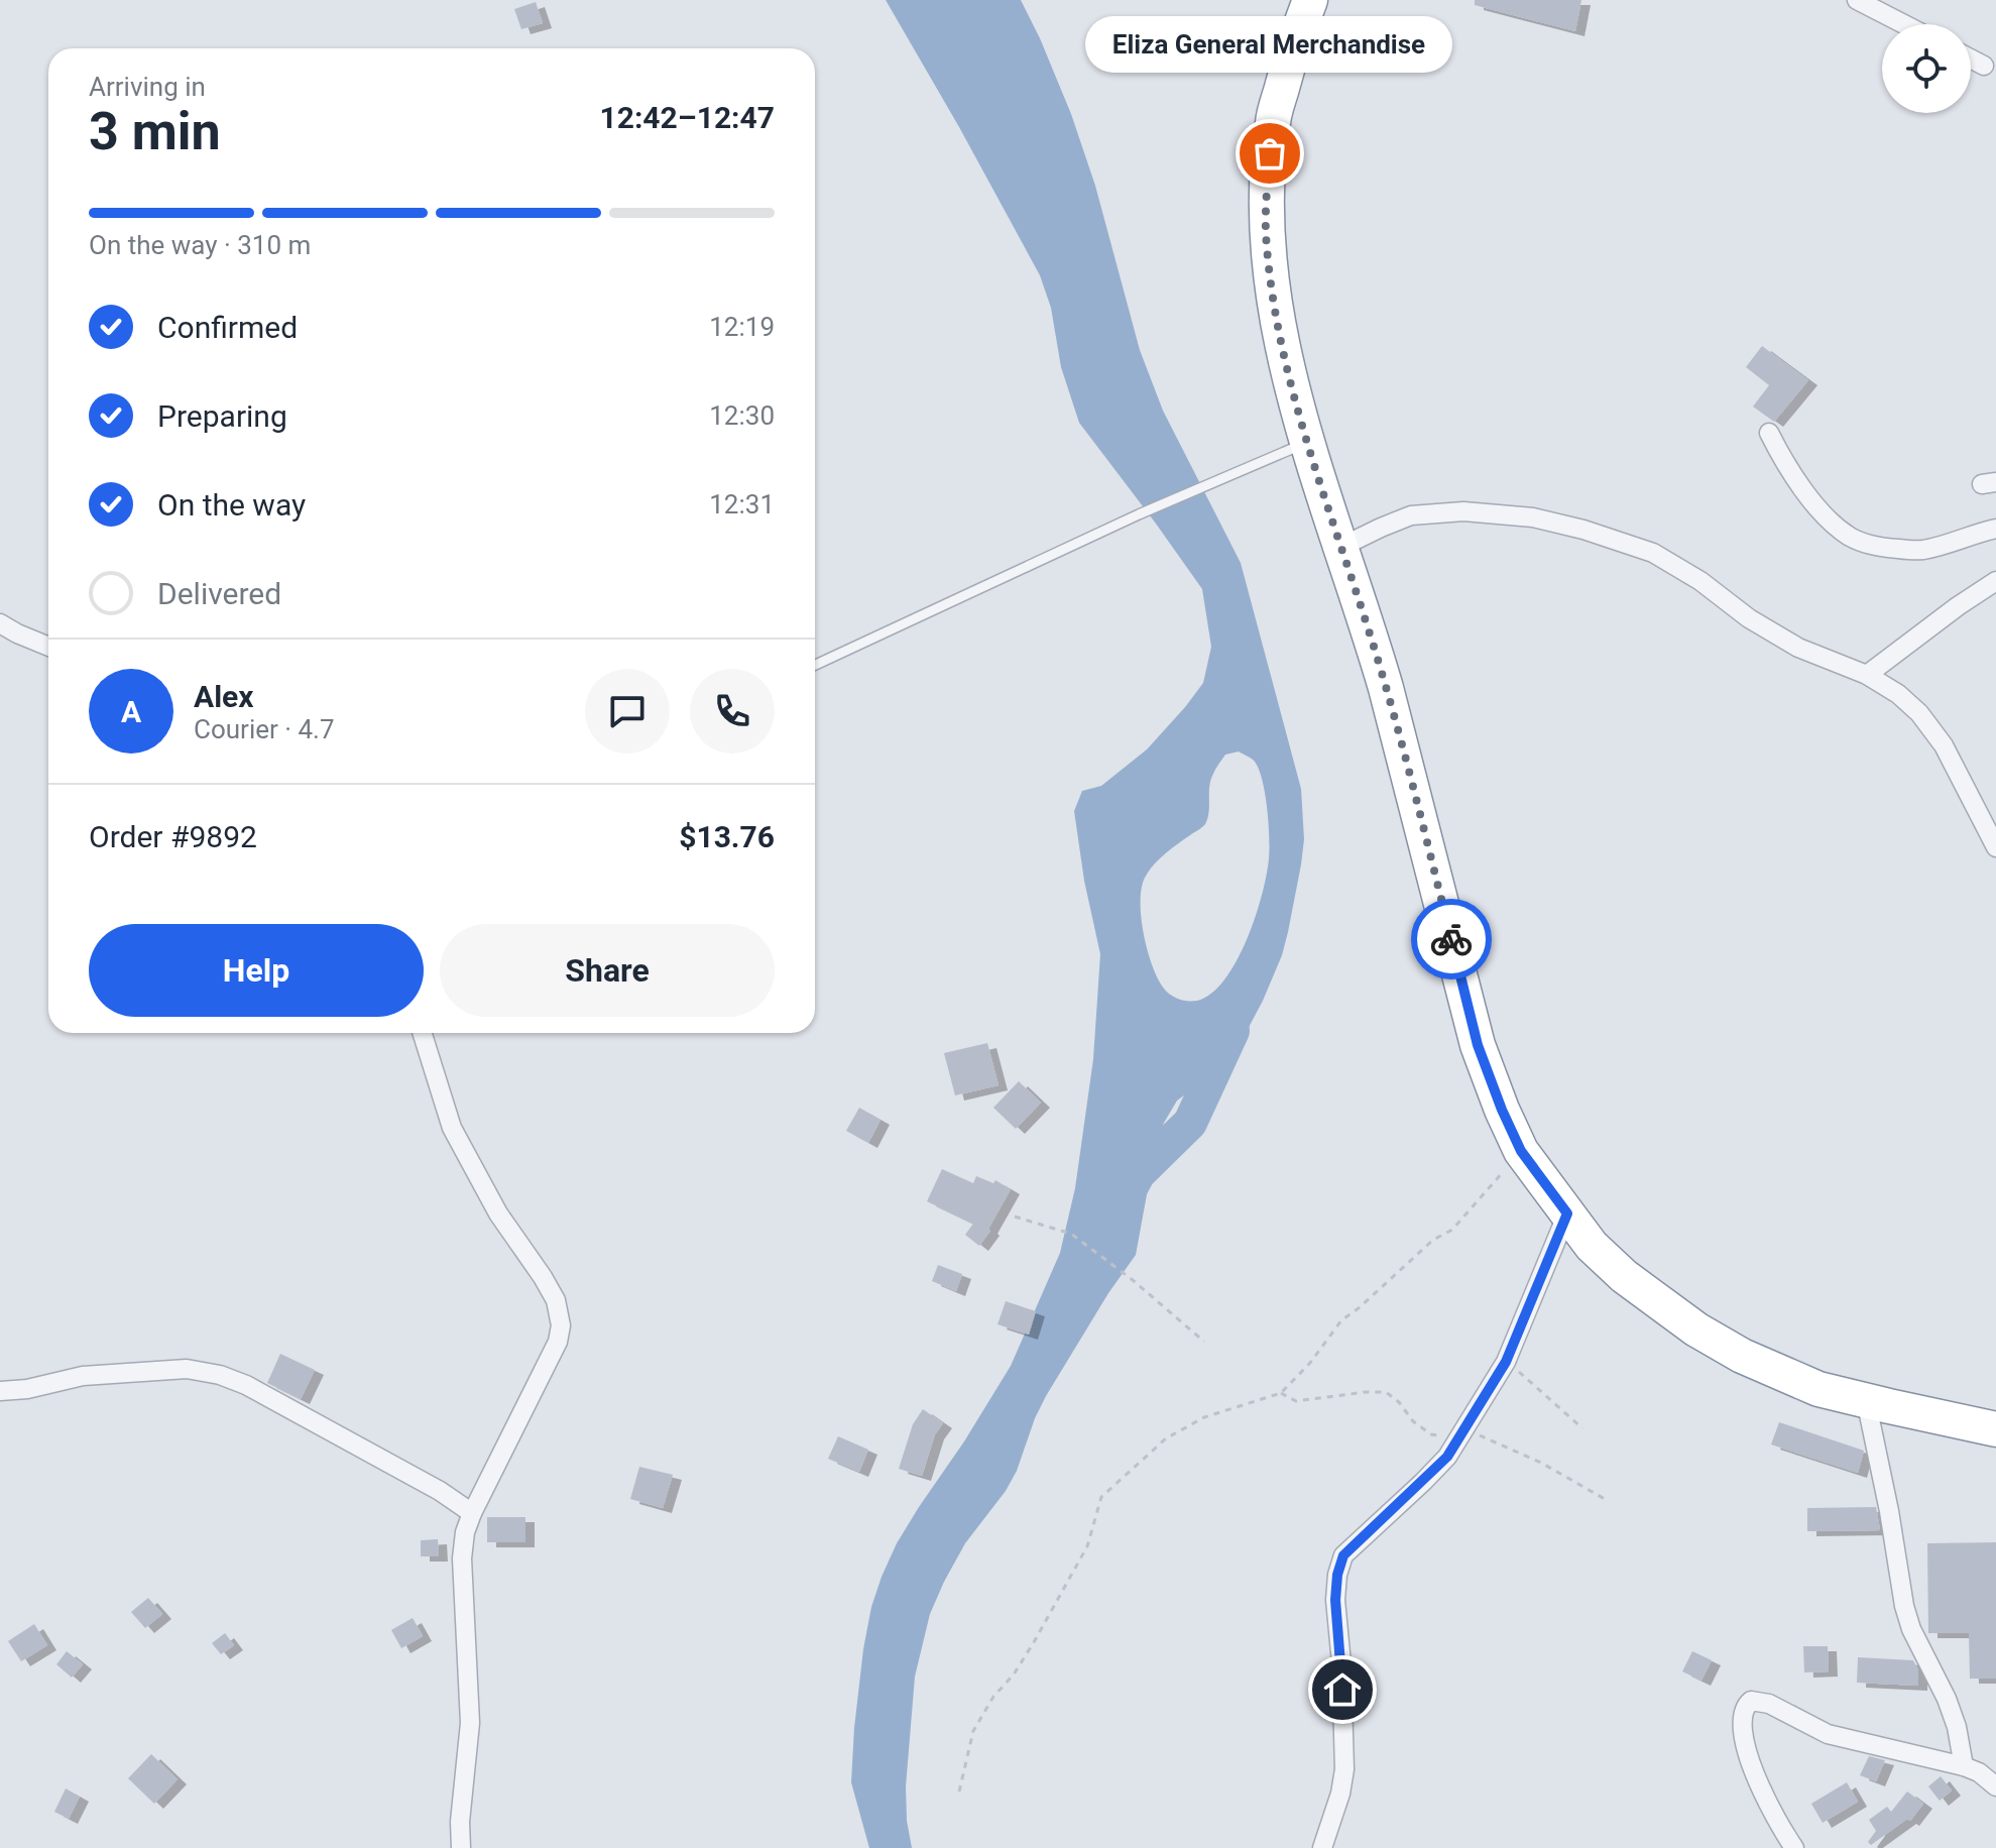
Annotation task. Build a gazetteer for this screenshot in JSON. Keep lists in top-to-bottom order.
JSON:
{
  "places": ["Eliza General Merchandise"],
  "page": {
    "bubble": "Eliza General Merchandise",
    "heading": ["3 min", "Arriving in", "12:42–12:47"],
    "panel": [
      "Alex",
      "Courier · 4.7",
      "Order #9892",
      "$13.76"
    ],
    "bar": "On the way · 310 m",
    "list": [
      ["Confirmed", "12:19"],
      ["Preparing", "12:30"],
      ["On the way", "12:31"],
      "Delivered"
    ],
    "round": "A",
    "buttons": ["Help", "Share"]
  }
}
